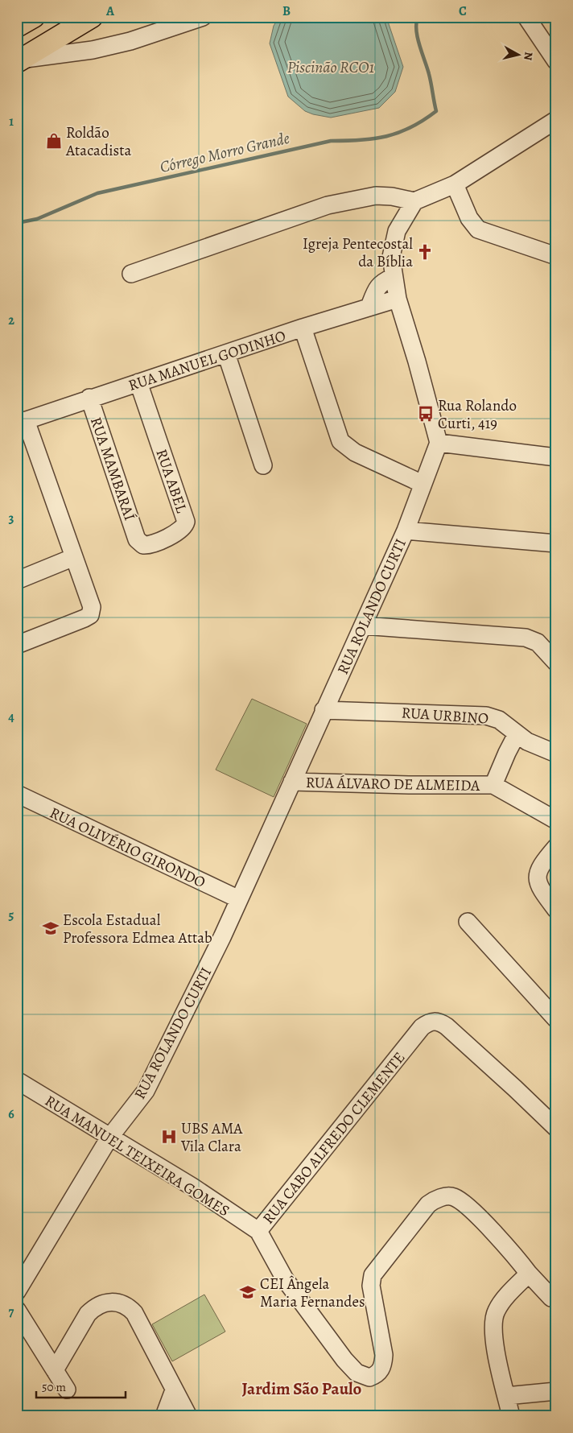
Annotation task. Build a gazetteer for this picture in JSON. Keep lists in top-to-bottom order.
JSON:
{
  "streets": {
    "street": [
      "RUA MANUEL GODINHO",
      "RUA MAMBARAÍ",
      "RUA ABEL",
      "RUA ROLANDO CURTI",
      "RUA URBINO",
      "RUA ÁLVARO DE ALMEIDA",
      "RUA OLIVÉRIO GIRONDO",
      "RUA CABO ALFREDO CLEMENTE",
      "RUA MANUEL TEIXEIRA GOMES"
    ]
  },
  "crossings": [
    ["RUA MANUEL GODINHO", "RUA MAMBARAÍ"],
    ["RUA MANUEL GODINHO", "RUA ABEL"],
    ["RUA MAMBARAÍ", "RUA ABEL"],
    ["RUA ROLANDO CURTI", "RUA URBINO"],
    ["RUA ROLANDO CURTI", "RUA ÁLVARO DE ALMEIDA"],
    ["RUA ROLANDO CURTI", "RUA OLIVÉRIO GIRONDO"],
    ["RUA ROLANDO CURTI", "RUA MANUEL TEIXEIRA GOMES"],
    ["RUA URBINO", "RUA ÁLVARO DE ALMEIDA"],
    ["RUA CABO ALFREDO CLEMENTE", "RUA MANUEL TEIXEIRA GOMES"]
  ],
  "districts": ["Jardim São Paulo"],
  "water": ["Piscinão RCO1", "Córrego Morro Grande"],
  "places": {
    "shop": ["Roldão Atacadista"],
    "church": ["Igreja Pentecostal da Bíblia"],
    "bus stop": ["Rua Rolando Curti, 419"],
    "school or university": ["Escola Estadual Professora Edmea Attab", "CEI Ângela Maria Fernandes"],
    "hospital": ["UBS AMA Vila Clara"]
  },
  "scale_bar": "50 m",
  "north": "right",
  "grid": {
    "columns": ["A", "B", "C"],
    "rows": [
      "1",
      "2",
      "3",
      "4",
      "5",
      "6",
      "7"
    ]
  }
}
